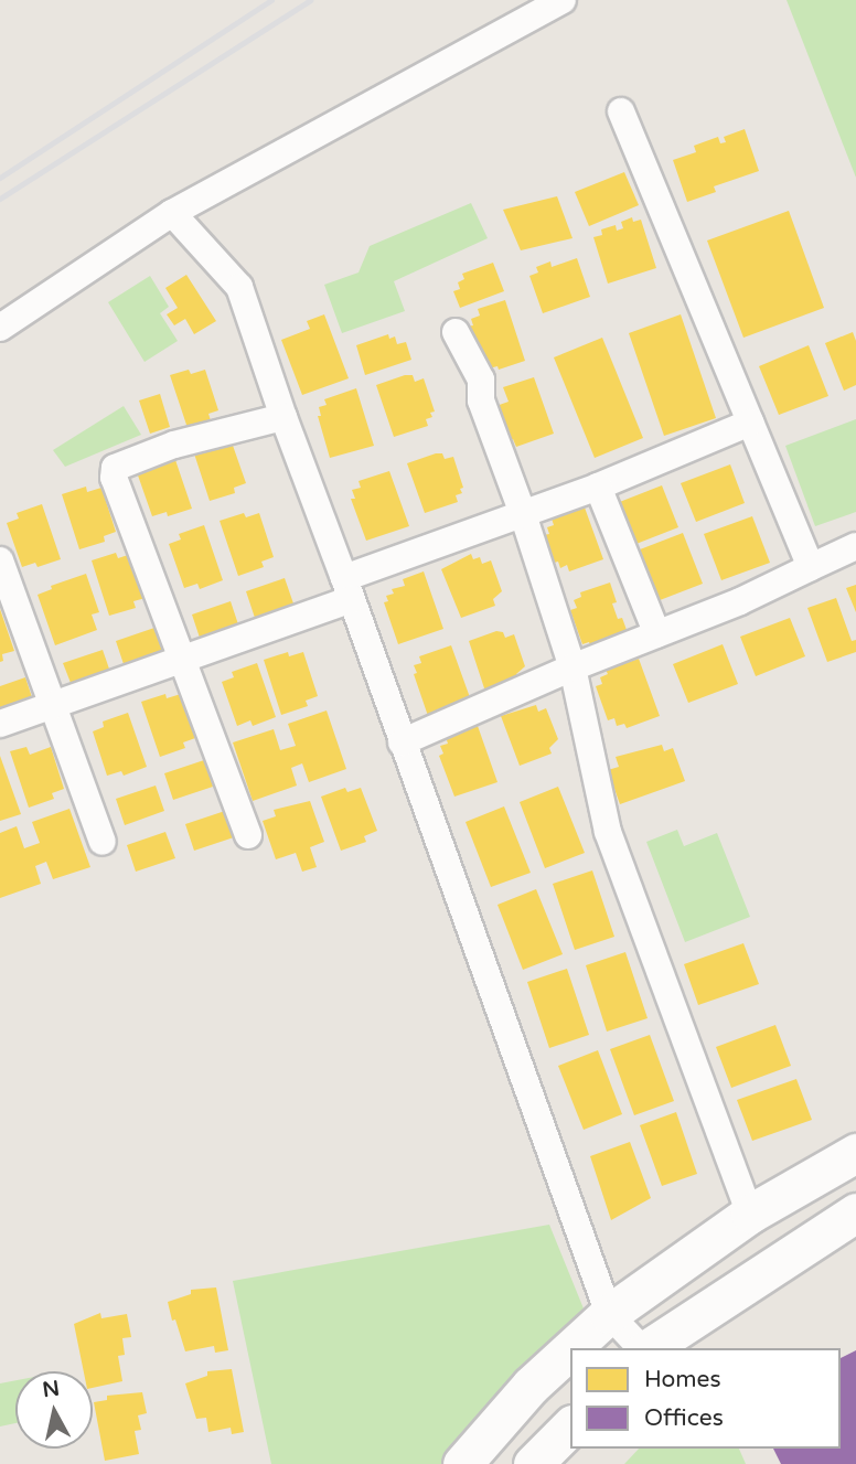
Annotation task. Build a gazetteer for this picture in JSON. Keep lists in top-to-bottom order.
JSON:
{
  "legend": ["Homes", "Offices"],
  "north": "top"
}
